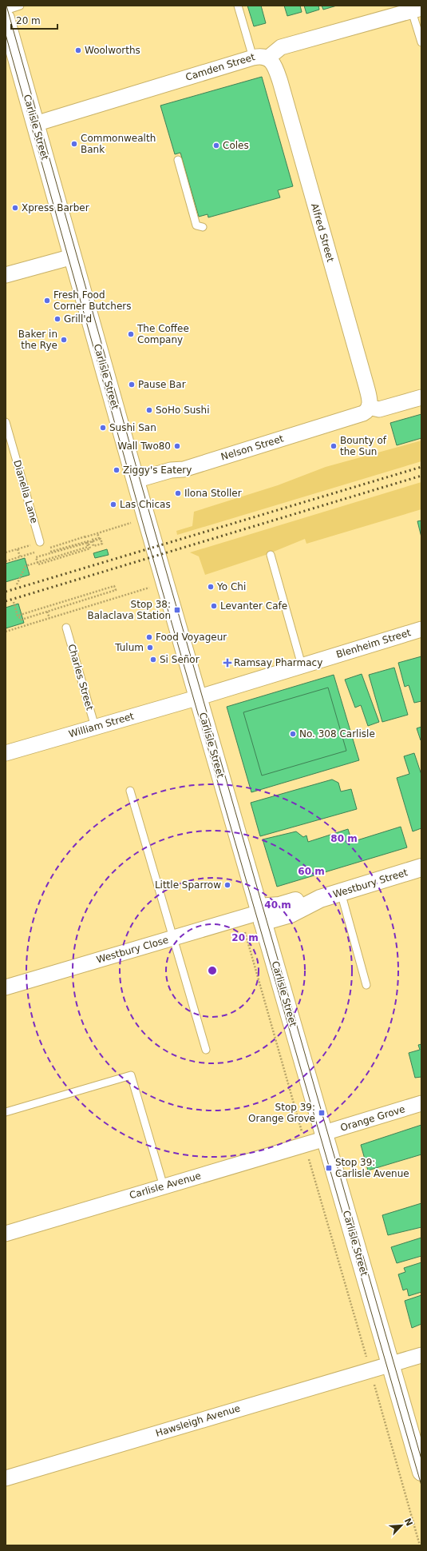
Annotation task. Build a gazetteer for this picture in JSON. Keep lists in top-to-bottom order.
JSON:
{
  "streets": {
    "main road": ["Carlisle Street", "Westbury Street"],
    "street": [
      "Camden Street",
      "Alfred Street",
      "Nelson Street",
      "Blenheim Street",
      "William Street",
      "Westbury Close",
      "Orange Grove",
      "Carlisle Avenue",
      "Hawsleigh Avenue"
    ],
    "lane": ["Dianella Lane", "Charles Street"]
  },
  "crossings": [
    ["Camden Street", "Carlisle Street"],
    ["Camden Street", "Alfred Street"],
    ["Carlisle Street", "Nelson Street"],
    ["Carlisle Street", "Blenheim Street"],
    ["Carlisle Street", "William Street"],
    ["Carlisle Street", "Westbury Street"],
    ["Carlisle Street", "Westbury Close"],
    ["Carlisle Street", "Orange Grove"],
    ["Carlisle Street", "Carlisle Avenue"],
    ["Carlisle Street", "Hawsleigh Avenue"],
    ["Alfred Street", "Nelson Street"],
    ["Blenheim Street", "William Street"],
    ["Charles Street", "William Street"],
    ["Westbury Street", "Westbury Close"],
    ["Orange Grove", "Carlisle Avenue"]
  ],
  "places": {
    "other": [
      "Woolworths",
      "Commonwealth Bank",
      "Coles",
      "Xpress Barber",
      "Fresh Food Corner Butchers",
      "Grill'd",
      "The Coffee Company",
      "Baker in the Rye",
      "Pause Bar",
      "SoHo Sushi",
      "Sushi San",
      "Wall Two80",
      "Bounty of the Sun",
      "Ziggy's Eatery",
      "Ilona Stoller",
      "Las Chicas",
      "Yo Chi",
      "Levanter Cafe",
      "Food Voyageur",
      "Tulum",
      "Si Señor",
      "No. 308 Carlisle",
      "Little Sparrow"
    ],
    "transit": ["Stop 38: Balaclava Station", "Stop 39: Orange Grove", "Stop 39: Carlisle Avenue"],
    "health": ["Ramsay Pharmacy"]
  },
  "scale_bar": "20 m",
  "north": "top right",
  "rings": [
    "80 m",
    "60 m",
    "40 m",
    "20 m"
  ]
}
